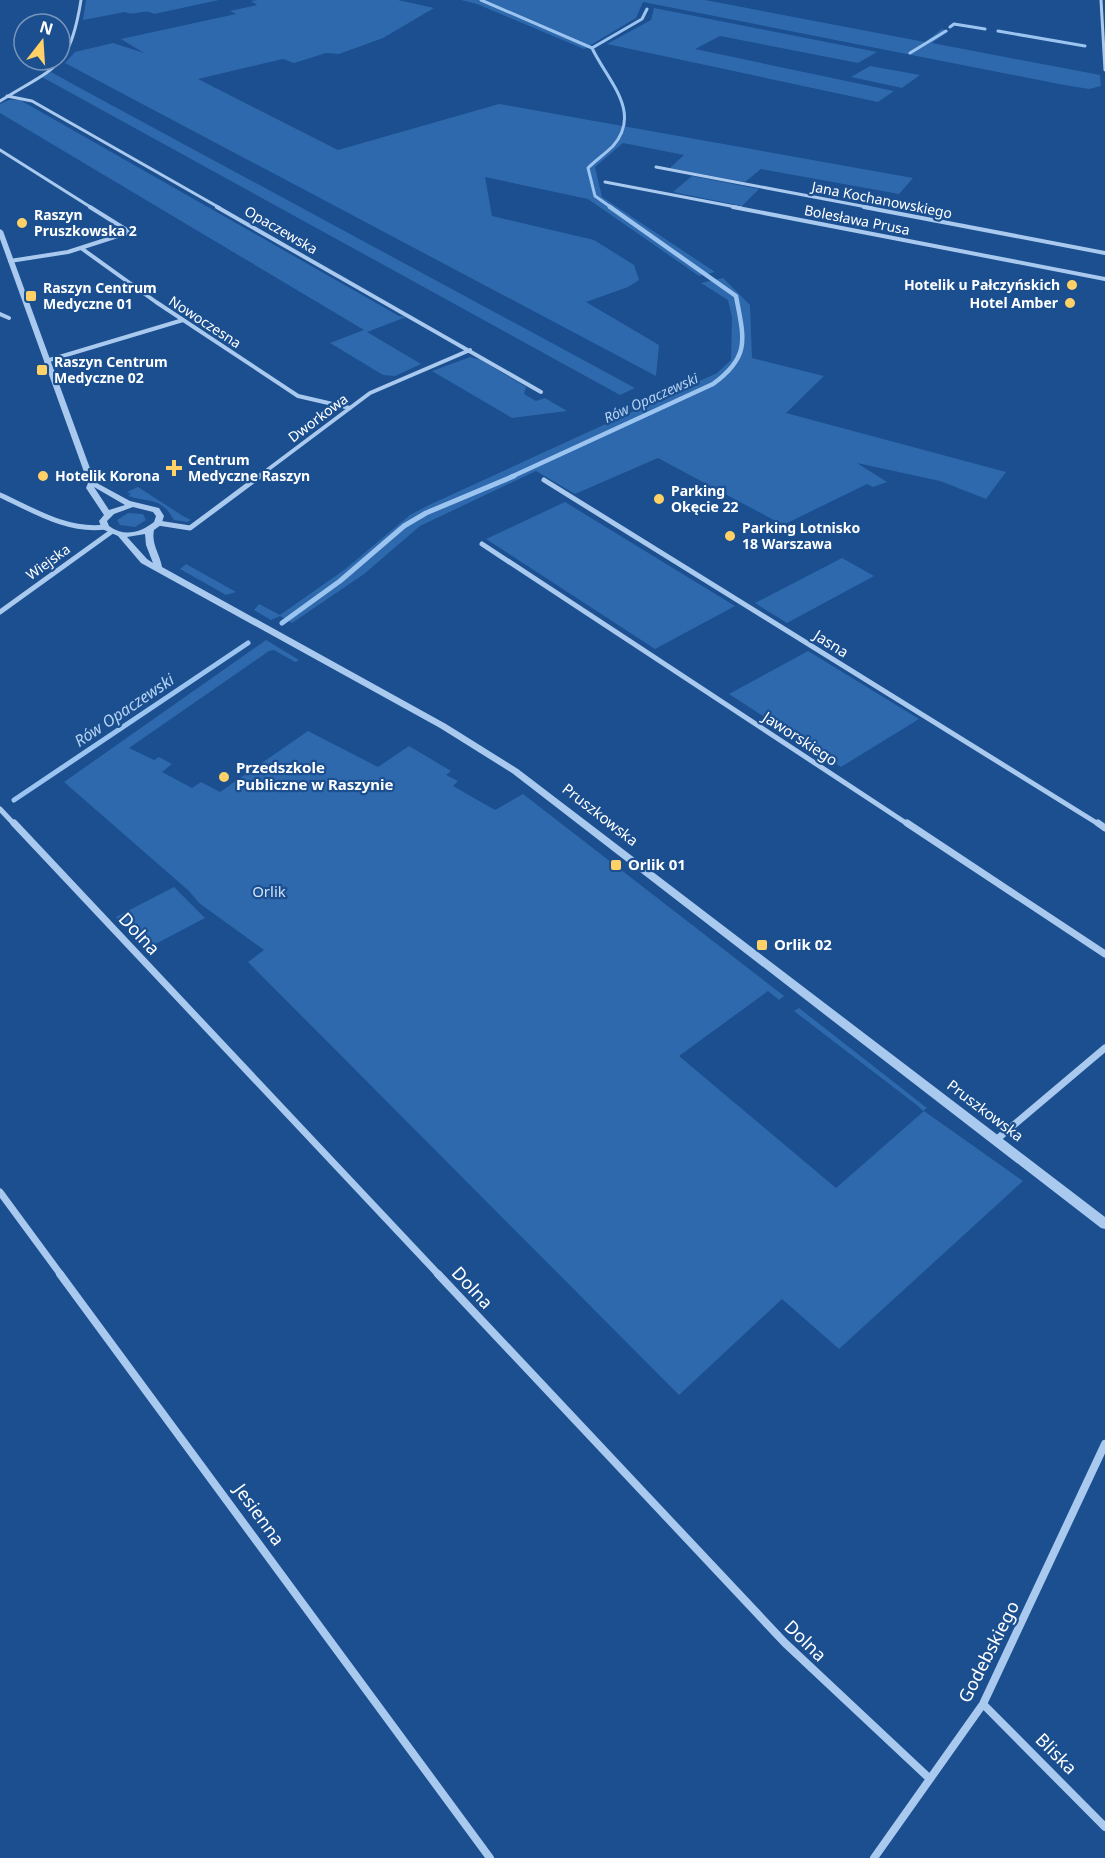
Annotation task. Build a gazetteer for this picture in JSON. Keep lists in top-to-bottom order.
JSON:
{
  "streets": {
    "street": [
      "Jana Kochanowskiego",
      "Bolesława Prusa",
      "Opaczewska",
      "Nowoczesna",
      "Dworkowa",
      "Wiejska",
      "Jasna",
      "Jaworskiego",
      "Pruszkowska",
      "Dolna",
      "Jesienna",
      "Godebskiego",
      "Bliska"
    ]
  },
  "crossings": [
    ["Opaczewska", "Dworkowa"],
    ["Nowoczesna", "Dworkowa"],
    ["Wiejska", "Pruszkowska"],
    ["Dolna", "Godebskiego"],
    ["Godebskiego", "Bliska"]
  ],
  "water": ["Rów Opaczewski"],
  "parks": ["Orlik"],
  "places": {
    "other": [
      "Raszyn Pruszkowska 2",
      "Hotelik u Pałczyńskich",
      "Hotel Amber",
      "Hotelik Korona",
      "Parking Okęcie 22",
      "Parking Lotnisko 18 Warszawa",
      "Przedszkole Publiczne w Raszynie"
    ],
    "transit": [
      "Raszyn Centrum Medyczne 01",
      "Raszyn Centrum Medyczne 02",
      "Orlik 01",
      "Orlik 02"
    ],
    "health": ["Centrum Medyczne Raszyn"]
  },
  "north": "top"
}
